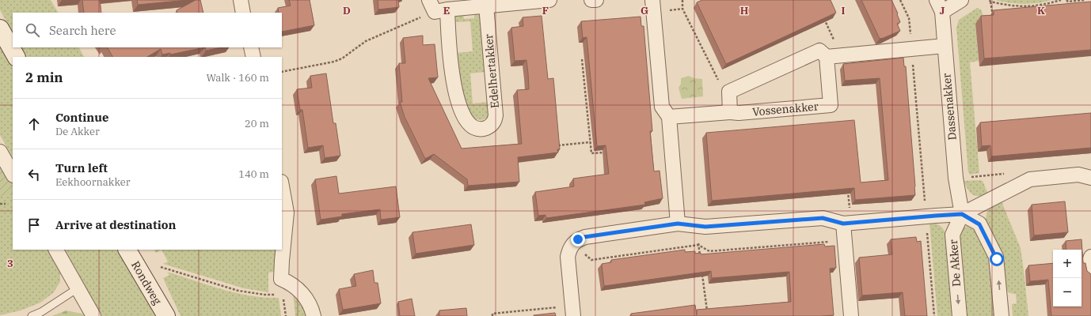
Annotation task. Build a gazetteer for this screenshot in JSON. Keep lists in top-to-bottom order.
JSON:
{
  "streets": {
    "main road": ["Rondweg"],
    "street": [
      "Edelhertakker",
      "Dassenakker",
      "Vossenakker",
      "De Akker"
    ]
  },
  "crossings": [
    ["Dassenakker", "De Akker"]
  ],
  "page": {
    "search": "Search here",
    "heading": ["2 min", "Walk · 160 m"],
    "list": [
      ["Continue", "De Akker", "20 m"],
      ["Turn left", "Eekhoornakker", "140 m"],
      "Arrive at destination"
    ],
    "map_buttons": ["+", "−"]
  },
  "grid": {
    "columns": [
      "D",
      "E",
      "F",
      "G",
      "H",
      "I",
      "J",
      "K"
    ],
    "rows": ["3"]
  }
}
